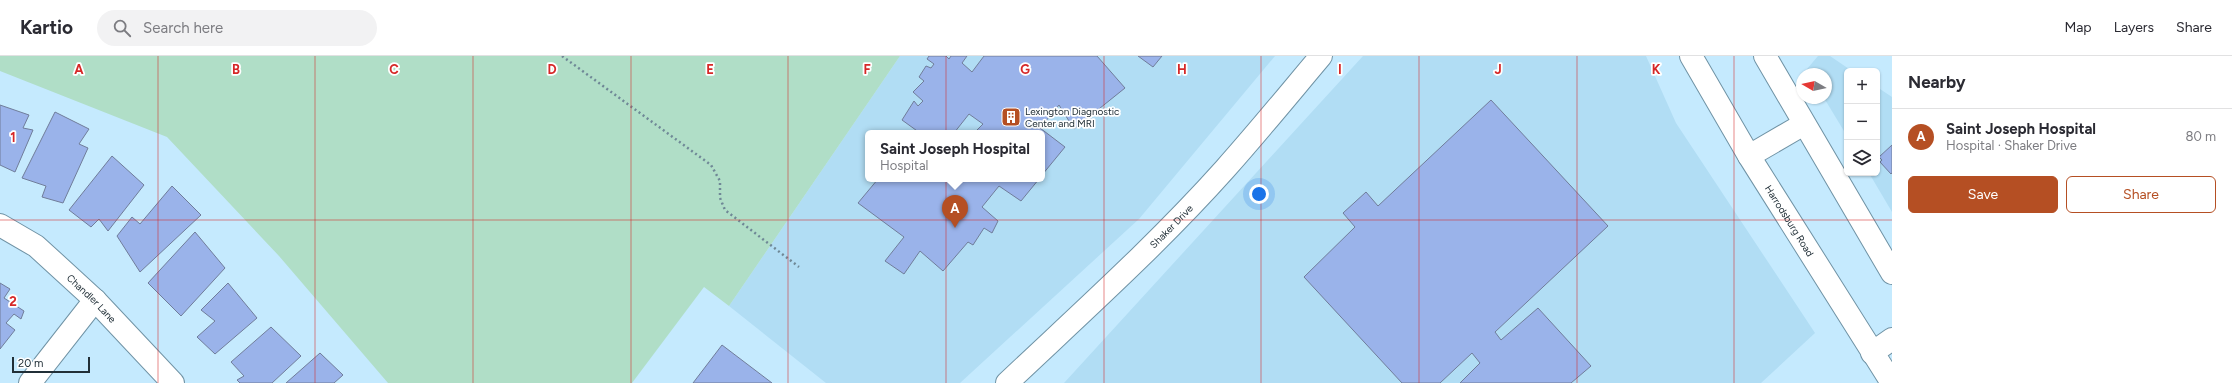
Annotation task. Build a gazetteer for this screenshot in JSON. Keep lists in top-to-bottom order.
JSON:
{
  "streets": {
    "street": ["Harrodsburg Road", "Shaker Drive", "Chandler Lane"]
  },
  "places": {
    "building": ["Lexington Diagnostic Center and MRI"]
  },
  "scale_bar": "20 m",
  "north": "left",
  "page": {
    "header": "Kartio",
    "search": "Search here",
    "nav": ["Map", "Layers", "Share"],
    "heading": "Nearby",
    "map_buttons": ["+", "−"],
    "list": [
      {
        "mark": "A",
        "name": "Saint Joseph Hospital",
        "note": "Hospital · Shaker Drive",
        "value": "80 m"
      }
    ],
    "popup": ["Saint Joseph Hospital", "Hospital"],
    "buttons": ["Save", "Share"],
    "pins": "A",
    "scale": "20 m"
  },
  "grid": {
    "columns": [
      "A",
      "B",
      "C",
      "D",
      "E",
      "F",
      "G",
      "H",
      "I",
      "J",
      "K"
    ],
    "rows": ["1", "2"]
  }
}
